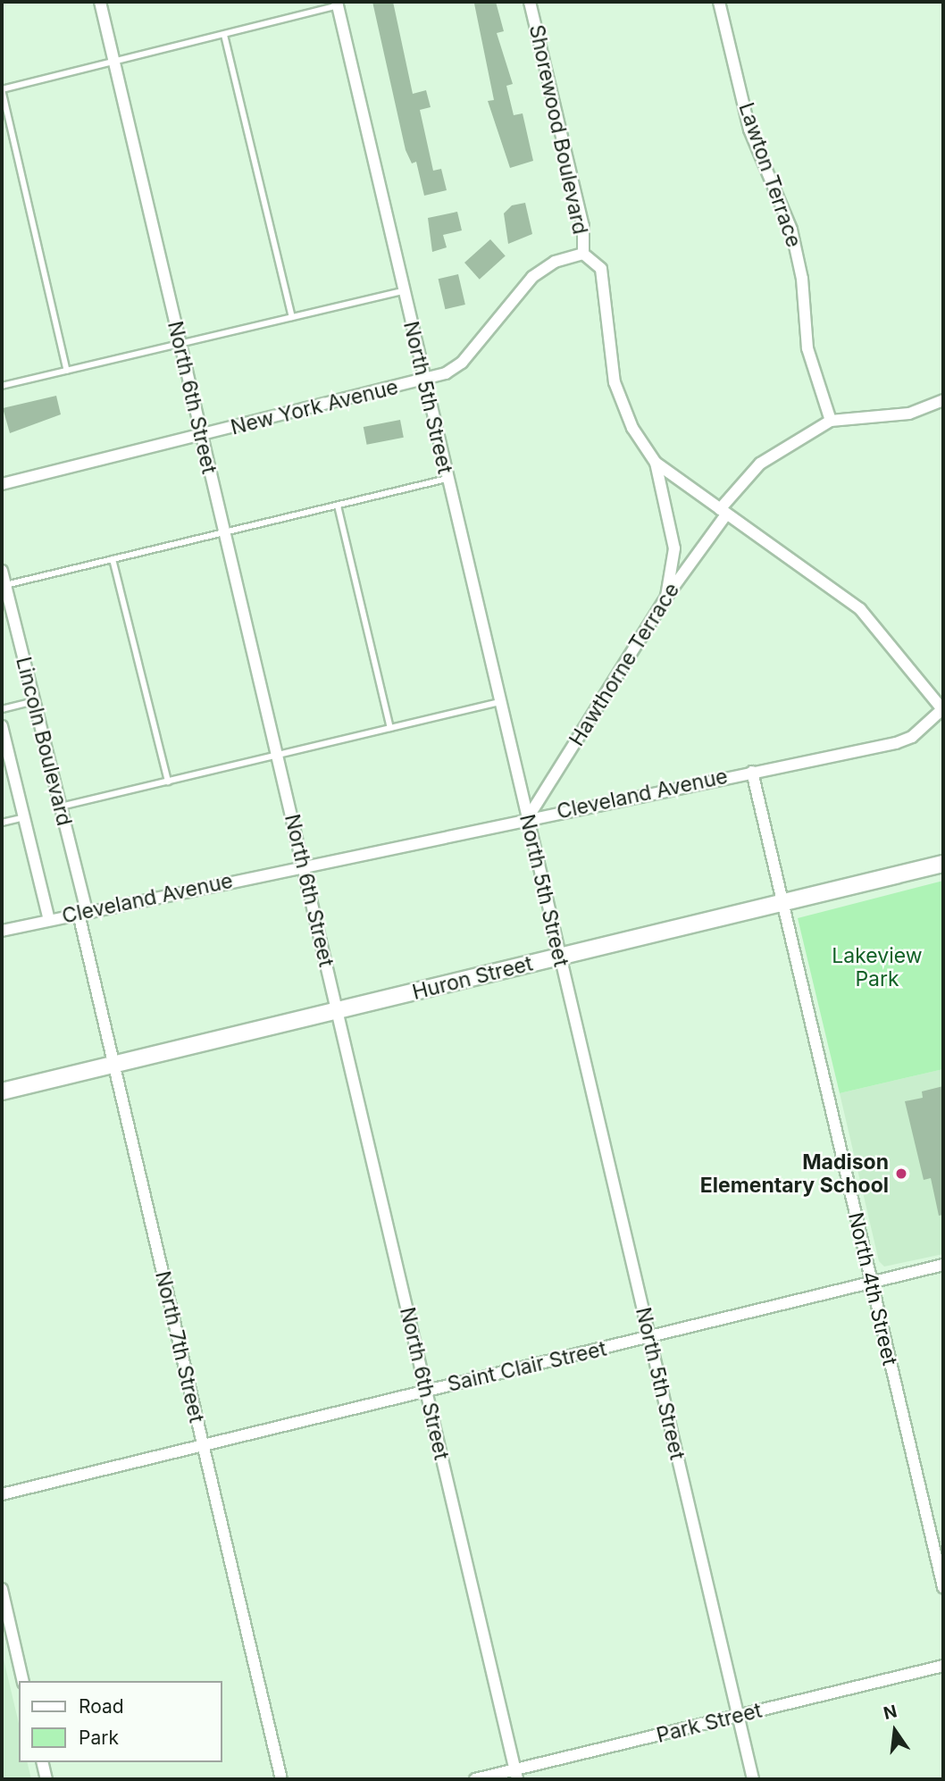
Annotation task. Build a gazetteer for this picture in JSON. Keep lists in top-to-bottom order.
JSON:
{
  "streets": {
    "street": [
      "Shorewood Boulevard",
      "Lawton Terrace",
      "North 6th Street",
      "North 5th Street",
      "New York Avenue",
      "Hawthorne Terrace",
      "Lincoln Boulevard",
      "Cleveland Avenue",
      "Huron Street",
      "North 4th Street",
      "North 7th Street",
      "Saint Clair Street",
      "Park Street"
    ]
  },
  "crossings": [
    ["Shorewood Boulevard", "New York Avenue"],
    ["Shorewood Boulevard", "Hawthorne Terrace"],
    ["Shorewood Boulevard", "Cleveland Avenue"],
    ["Lawton Terrace", "Hawthorne Terrace"],
    ["North 6th Street", "New York Avenue"],
    ["North 6th Street", "Cleveland Avenue"],
    ["North 6th Street", "Huron Street"],
    ["North 6th Street", "Saint Clair Street"],
    ["North 6th Street", "Park Street"],
    ["North 5th Street", "New York Avenue"],
    ["North 5th Street", "Hawthorne Terrace"],
    ["North 5th Street", "Cleveland Avenue"],
    ["North 5th Street", "Huron Street"],
    ["North 5th Street", "Saint Clair Street"],
    ["North 5th Street", "Park Street"],
    ["Hawthorne Terrace", "Cleveland Avenue"],
    ["Lincoln Boulevard", "Cleveland Avenue"],
    ["Lincoln Boulevard", "North 7th Street"],
    ["Cleveland Avenue", "North 4th Street"],
    ["Cleveland Avenue", "North 7th Street"],
    ["Huron Street", "North 4th Street"],
    ["Huron Street", "North 7th Street"],
    ["North 4th Street", "Saint Clair Street"],
    ["North 7th Street", "Saint Clair Street"]
  ],
  "parks": ["Lakeview Park"],
  "places": ["Madison Elementary School"],
  "legend": ["Road", "Park"],
  "north": "top"
}
